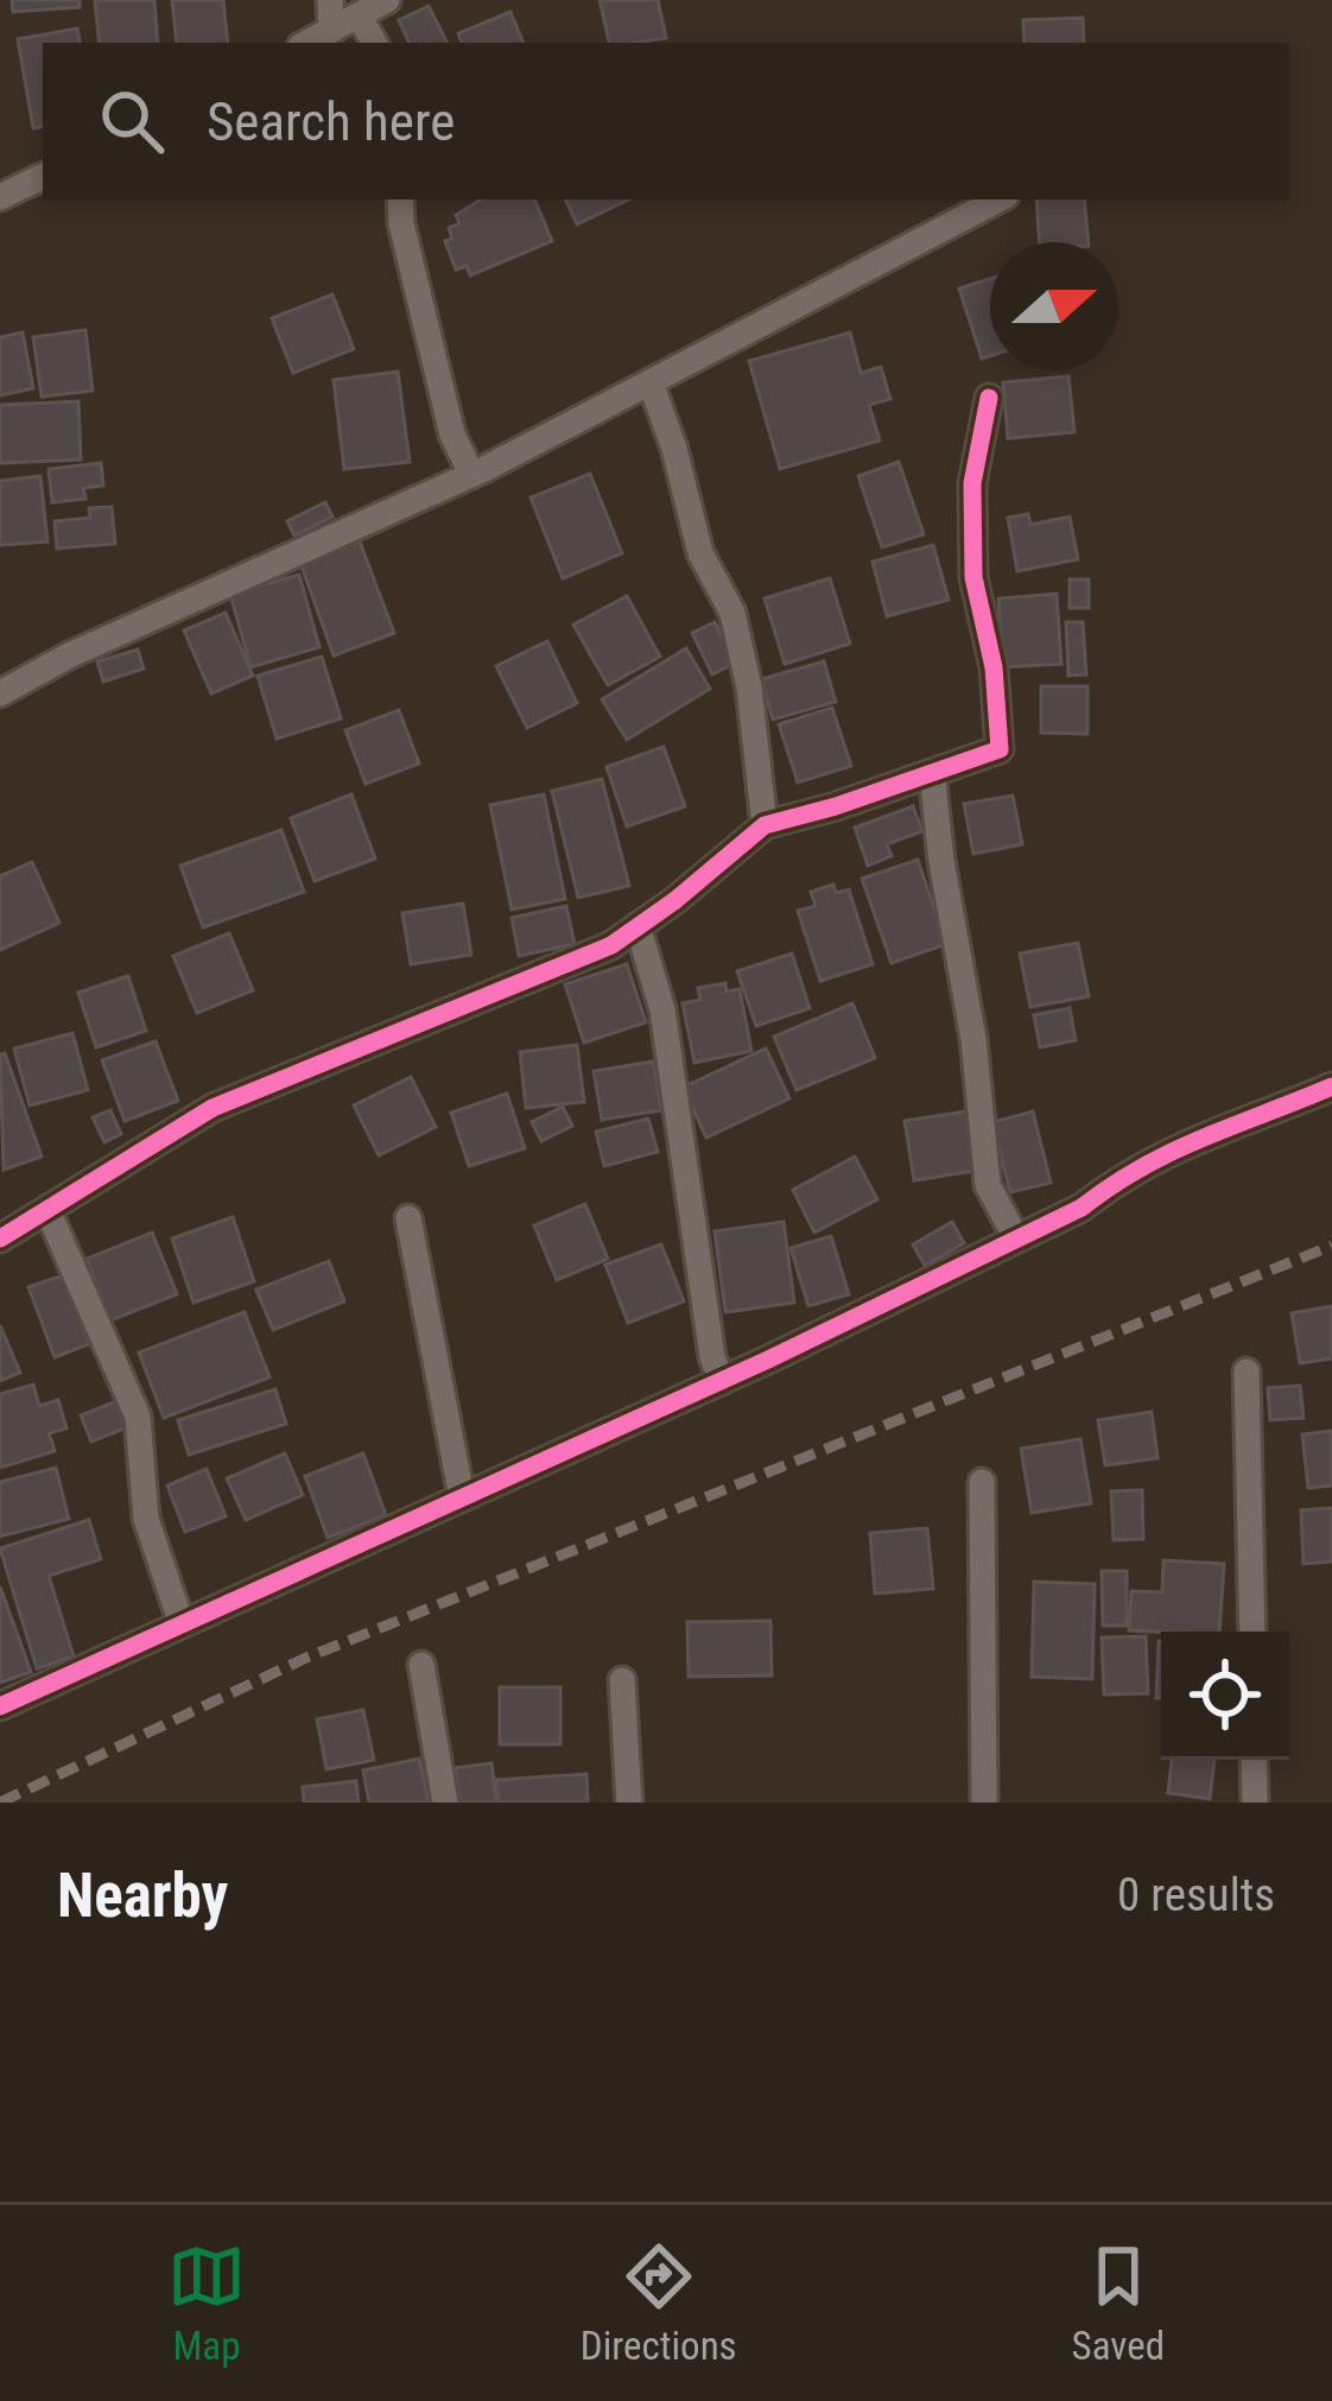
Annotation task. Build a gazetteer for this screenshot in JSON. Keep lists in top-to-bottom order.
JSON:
{
  "north": "right",
  "page": {
    "search": "Search here",
    "heading": ["Nearby", "0 results"],
    "nav": ["Map", "Directions", "Saved"]
  }
}
